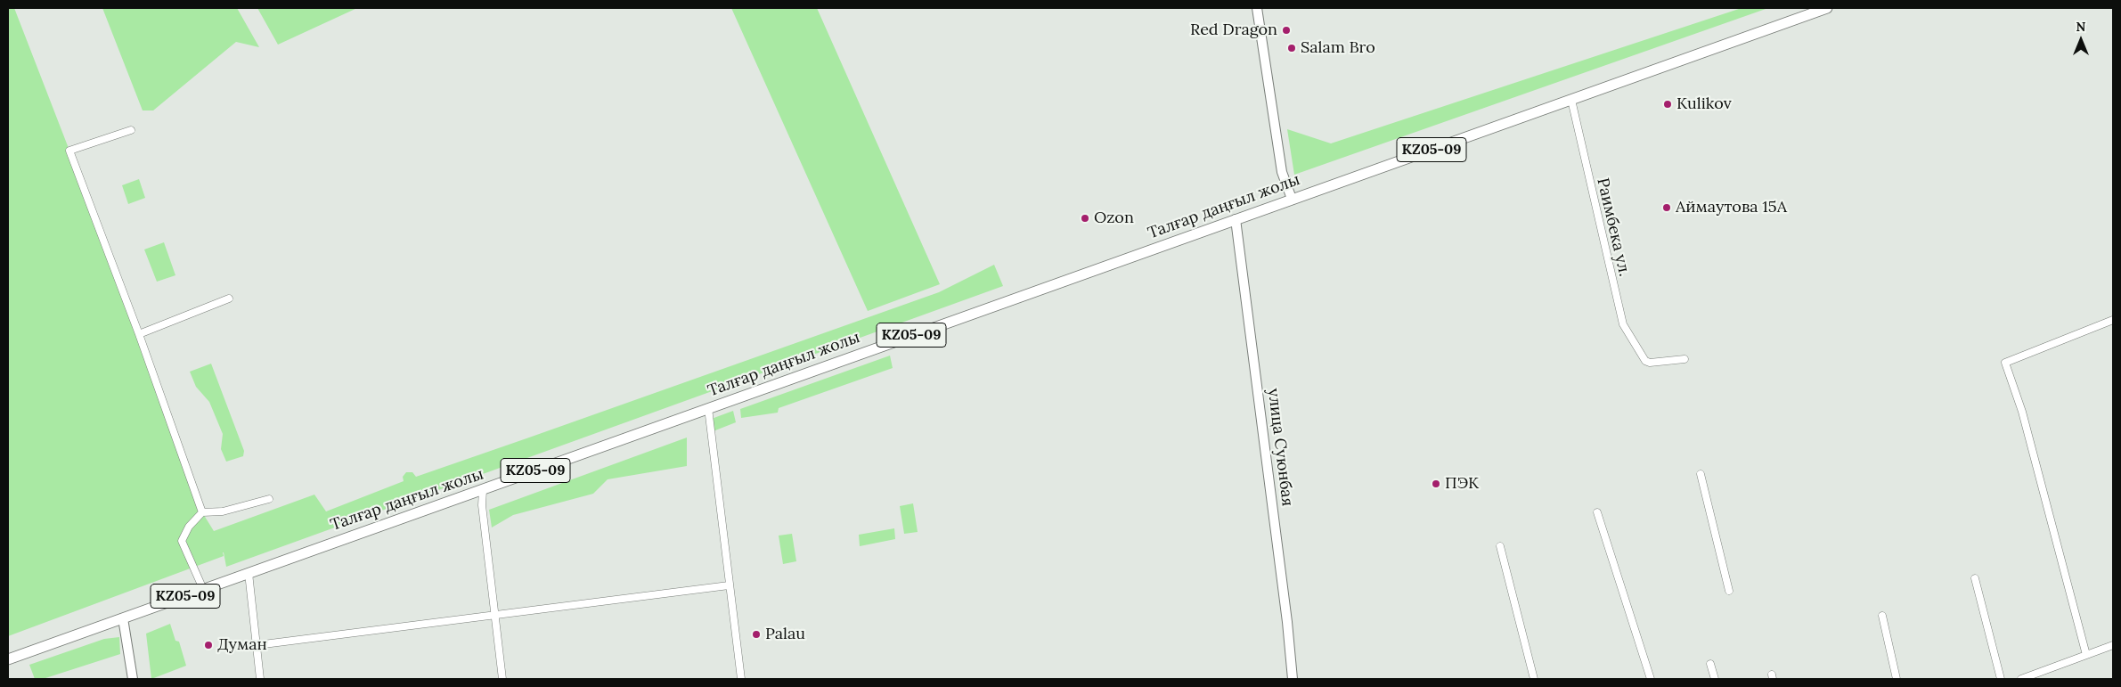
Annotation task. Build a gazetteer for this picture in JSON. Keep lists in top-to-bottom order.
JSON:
{
  "streets": {
    "main road": ["KZ05-09", "Талғар даңғыл жолы"],
    "street": ["Раимбека ул.", "улица Суюнбая"]
  },
  "crossings": [
    ["KZ05-09", "Талғар даңғыл жолы"],
    ["KZ05-09", "Раимбека ул."],
    ["Талғар даңғыл жолы", "Раимбека ул."],
    ["Талғар даңғыл жолы", "улица Суюнбая"]
  ],
  "places": [
    "Red Dragon",
    "Salam Bro",
    "Kulikov",
    "Аймаутова 15А",
    "Ozon",
    "ПЭК",
    "Palau",
    "Думан"
  ],
  "north": "top"
}
